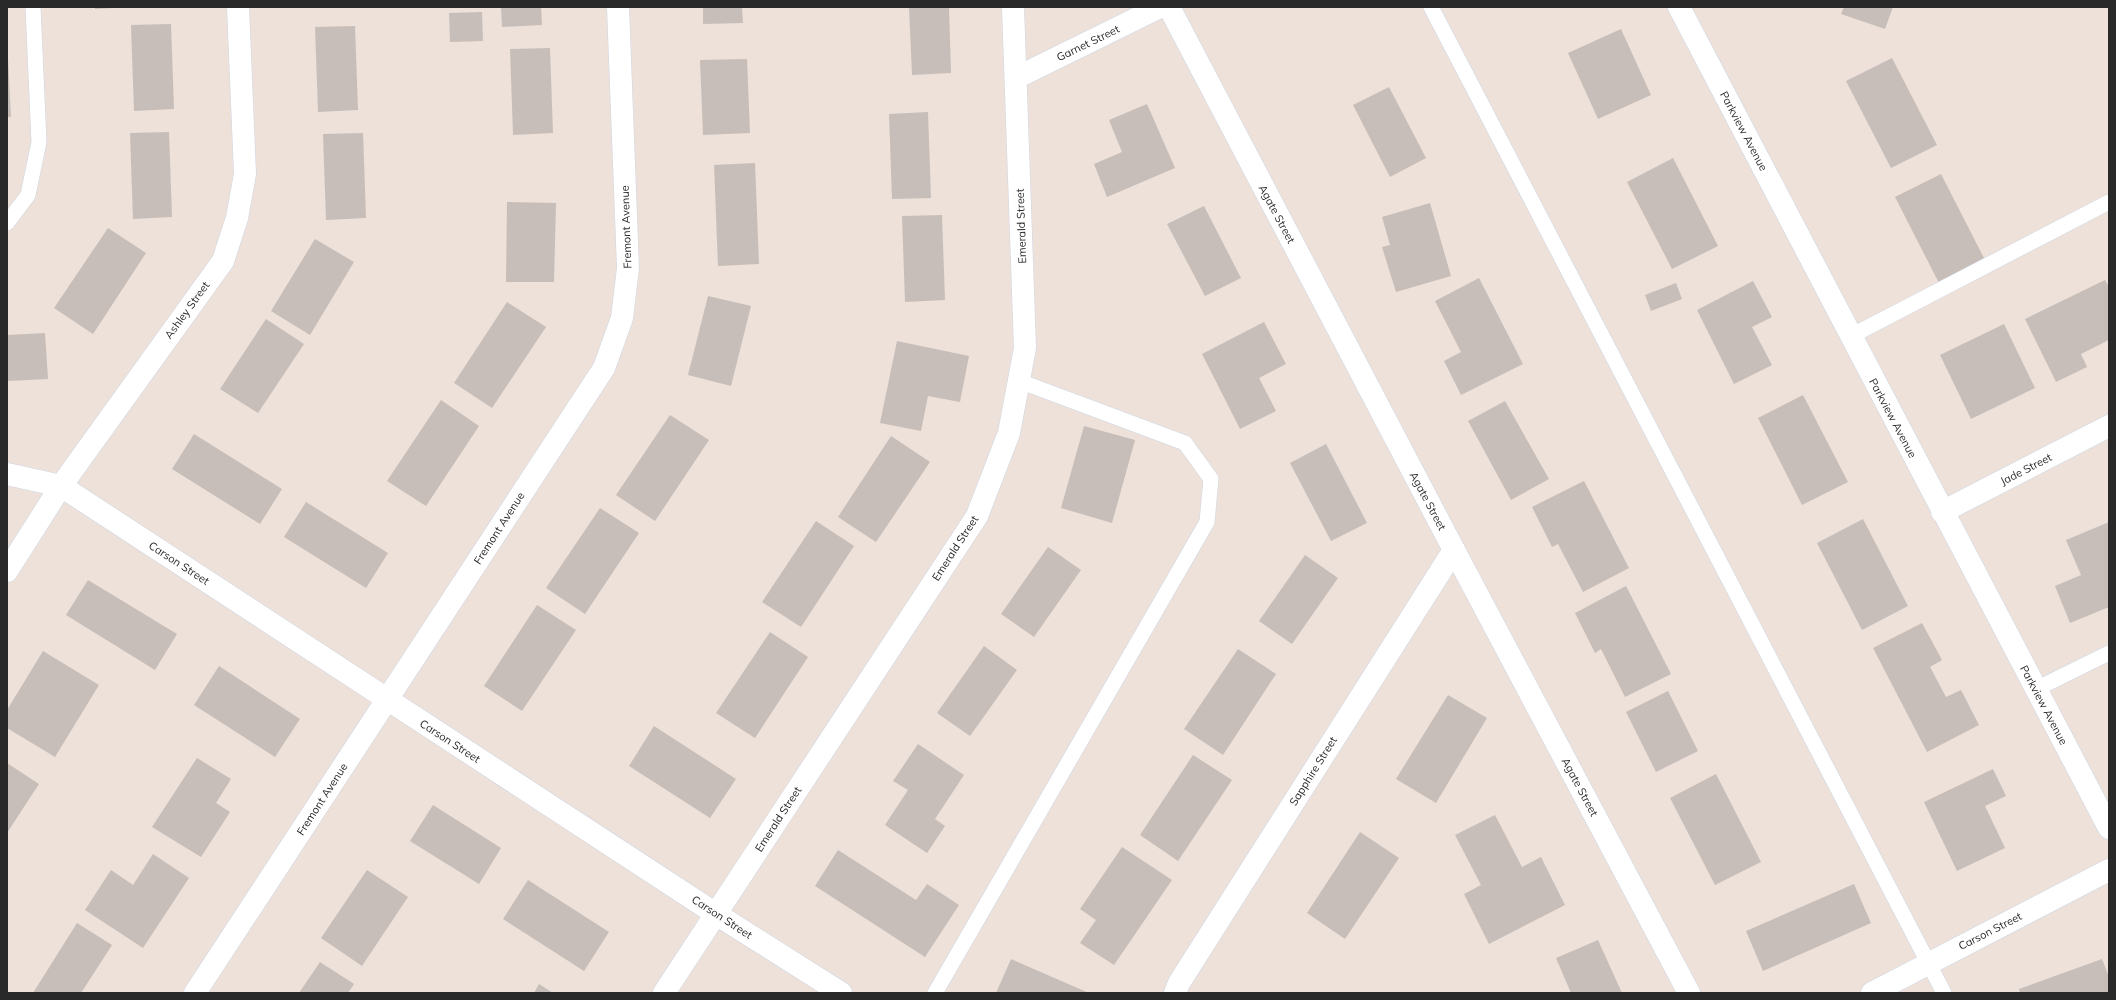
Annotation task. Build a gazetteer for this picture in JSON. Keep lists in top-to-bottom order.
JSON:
{
  "streets": {
    "street": [
      "Garnet Street",
      "Parkview Avenue",
      "Agate Street",
      "Emerald Street",
      "Fremont Avenue",
      "Ashley Street",
      "Jade Street",
      "Carson Street",
      "Sapphire Street"
    ]
  },
  "crossings": [
    ["Garnet Street", "Emerald Street"],
    ["Parkview Avenue", "Jade Street"],
    ["Agate Street", "Sapphire Street"],
    ["Emerald Street", "Carson Street"],
    ["Fremont Avenue", "Carson Street"],
    ["Ashley Street", "Carson Street"]
  ]
}
